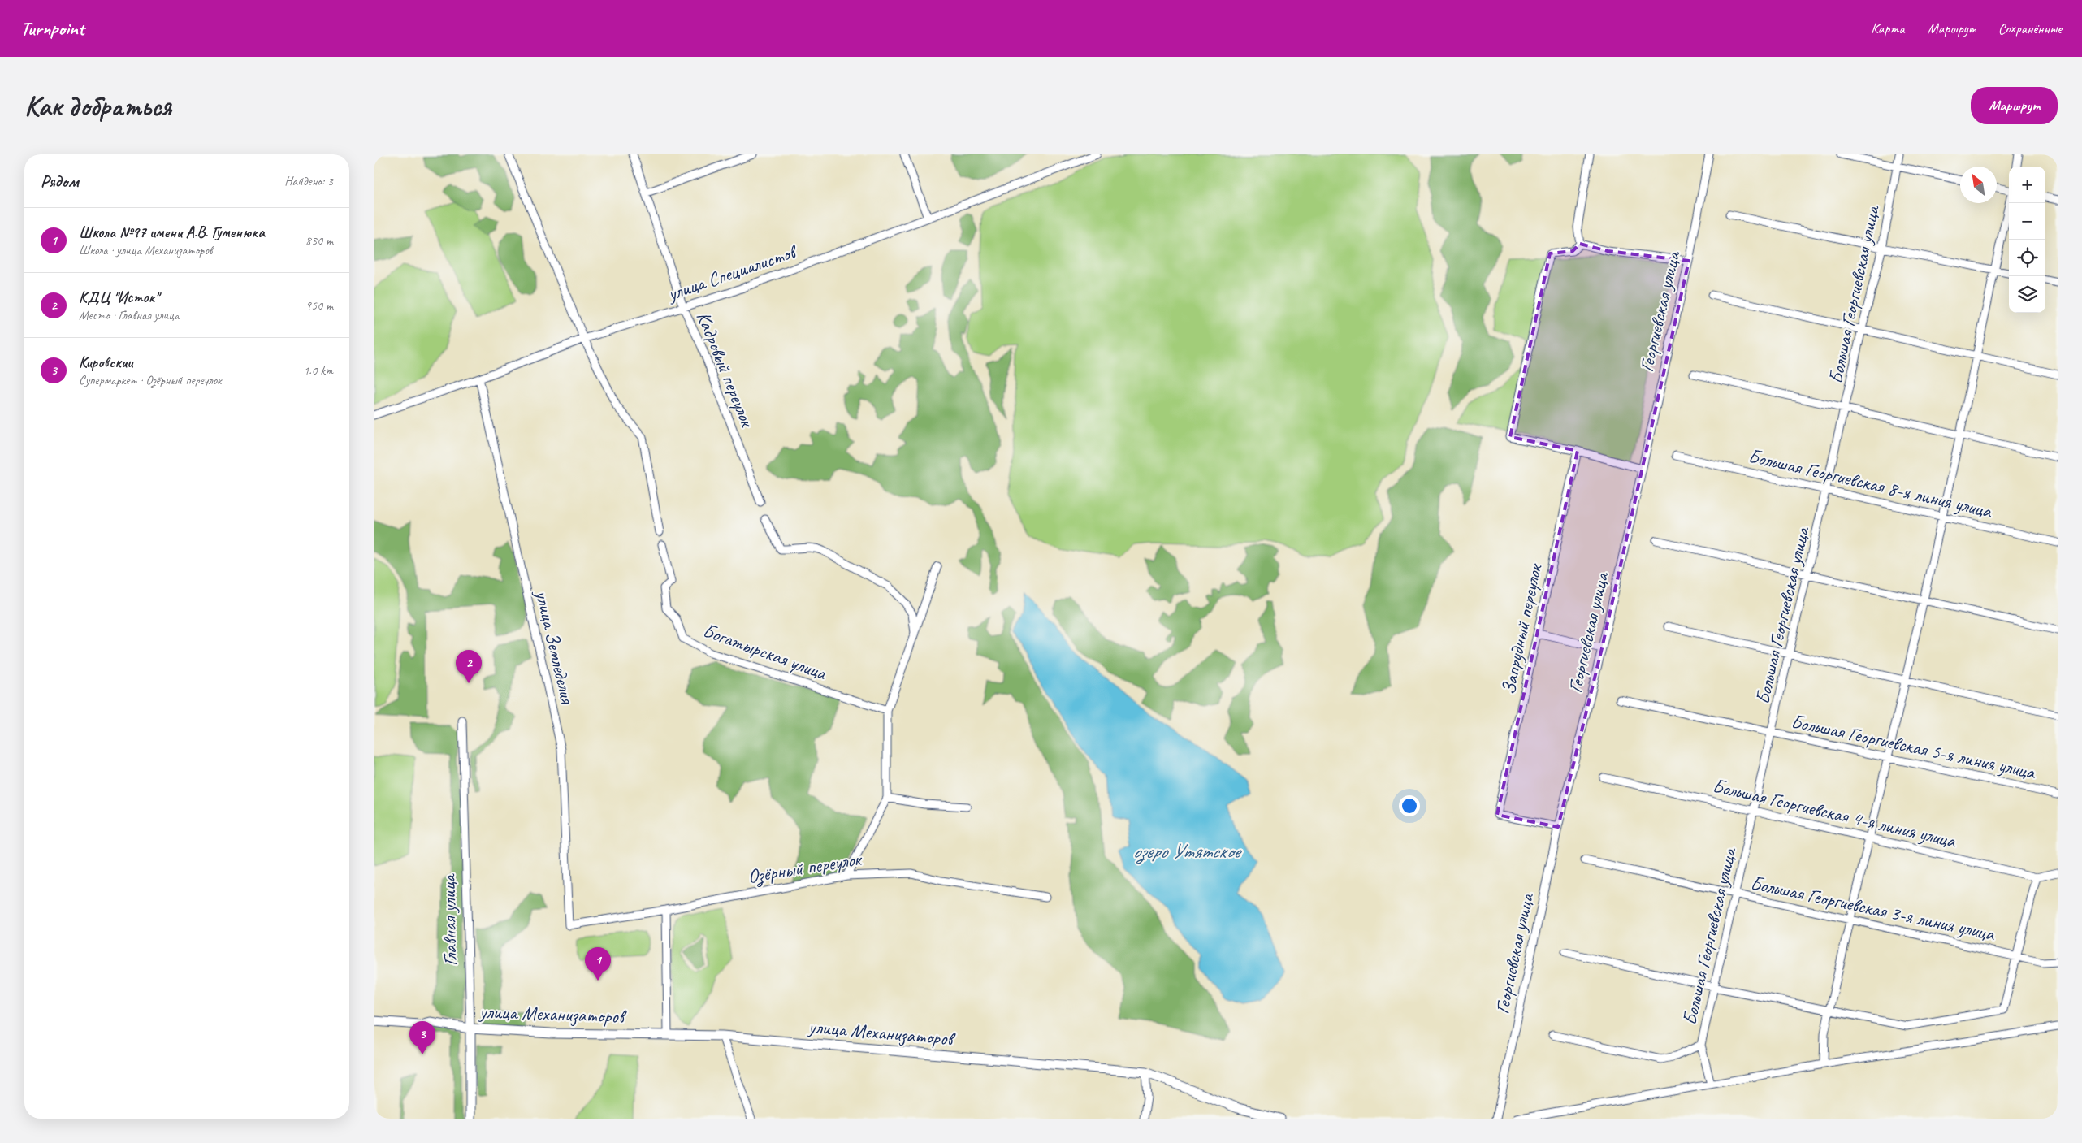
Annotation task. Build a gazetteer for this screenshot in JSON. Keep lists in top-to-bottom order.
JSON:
{
  "streets": {
    "street": [
      "улица Специалистов",
      "Большая Георгиевская улица",
      "Георгиевская улица",
      "Кадровый переулок",
      "Большая Георгиевская 8-я линия улица",
      "Запрудный переулок",
      "улица Земледелия",
      "Богатырская улица",
      "Большая Георгиевская 5-я линия улица",
      "Большая Георгиевская 4-я линия улица",
      "Озёрный переулок",
      "Большая Георгиевская 3-я линия улица",
      "Главная улица",
      "улица Механизаторов"
    ]
  },
  "crossings": [
    ["улица Специалистов", "Кадровый переулок"],
    ["улица Специалистов", "улица Земледелия"],
    ["Большая Георгиевская улица", "Большая Георгиевская 8-я линия улица"],
    ["Большая Георгиевская улица", "Большая Георгиевская 5-я линия улица"],
    ["Большая Георгиевская улица", "Большая Георгиевская 4-я линия улица"],
    ["Большая Георгиевская улица", "Большая Георгиевская 3-я линия улица"],
    ["Георгиевская улица", "Запрудный переулок"],
    ["улица Земледелия", "Озёрный переулок"],
    ["Главная улица", "улица Механизаторов"]
  ],
  "water": ["озеро Утятское"],
  "north": "top left",
  "page": {
    "header": "Turnpoint",
    "nav": ["Карта", "Маршрут", "Сохранённые"],
    "buttons": "Маршрут",
    "title": "Как добраться",
    "heading": ["Рядом", "Найдено: 3"],
    "map_buttons": ["+", "−"],
    "list": [
      {
        "mark": "1",
        "name": "Школа №97 имени А.В. Гуменюка",
        "note": "Школа · улица Механизаторов",
        "value": "830 m"
      },
      {
        "mark": "2",
        "name": "КДЦ \"Исток\"",
        "note": "Место · Главная улица",
        "value": "950 m"
      },
      {
        "mark": "3",
        "name": "Кировскии",
        "note": "Супермаркет · Озёрный переулок",
        "value": "1.0 km"
      }
    ],
    "pins": ["2", "1", "3"]
  }
}
